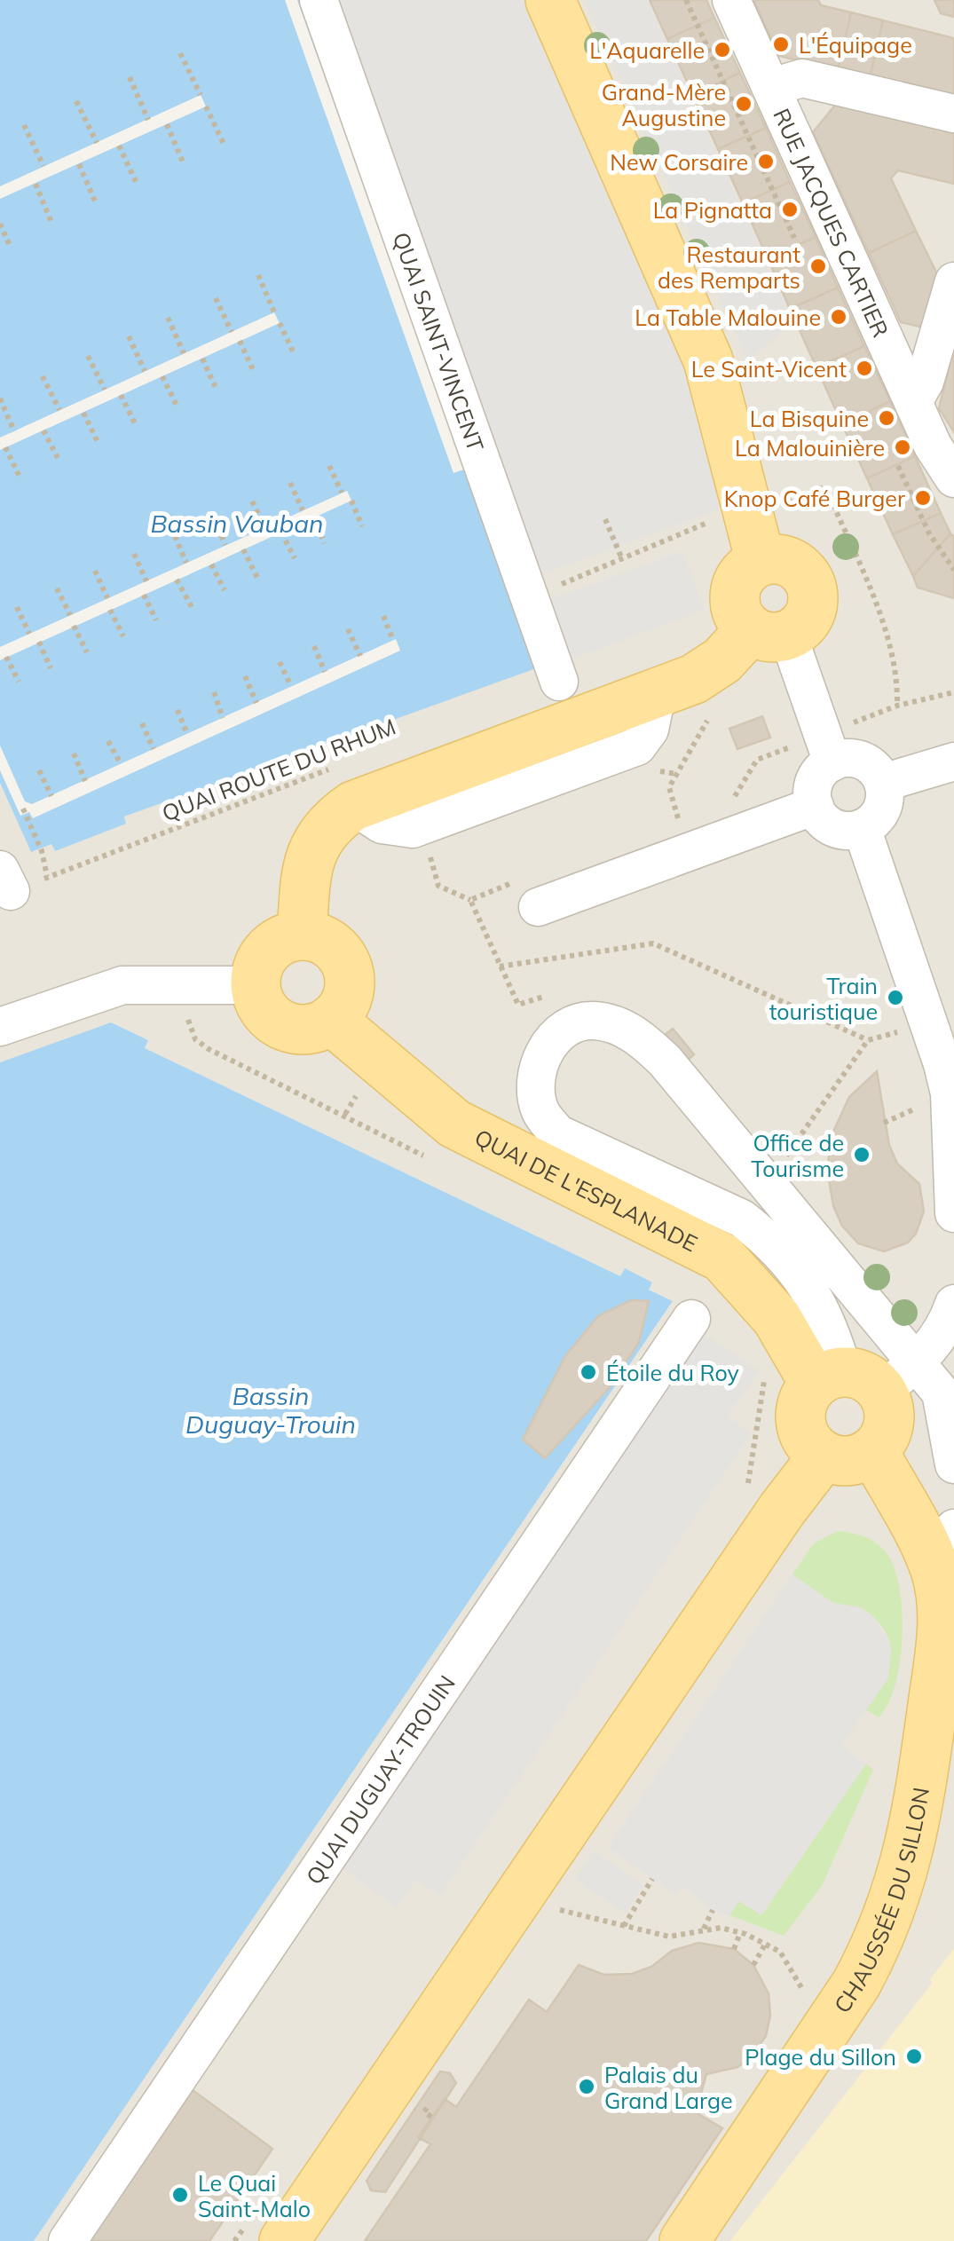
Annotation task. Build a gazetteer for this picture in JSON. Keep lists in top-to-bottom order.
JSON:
{
  "streets": {
    "main road": ["QUAI DE L'ESPLANADE", "CHAUSSÉE DU SILLON"],
    "street": ["RUE JACQUES CARTIER", "QUAI SAINT-VINCENT", "QUAI DUGUAY-TROUIN"],
    "path": ["QUAI ROUTE DU RHUM"]
  },
  "crossings": [
    ["QUAI DE L'ESPLANADE", "CHAUSSÉE DU SILLON"]
  ],
  "water": ["Bassin Vauban", "Bassin Duguay-Trouin"],
  "places": [
    "L'Équipage",
    "L'Aquarelle",
    "Grand-Mère Augustine",
    "New Corsaire",
    "La Pignatta",
    "Restaurant des Remparts",
    "La Table Malouine",
    "Le Saint-Vicent",
    "La Bisquine",
    "La Malouinière",
    "Knop Café Burger",
    "Train touristique",
    "Office de Tourisme",
    "Étoile du Roy",
    "Plage du Sillon",
    "Palais du Grand Large",
    "Le Quai Saint-Malo"
  ]
}
